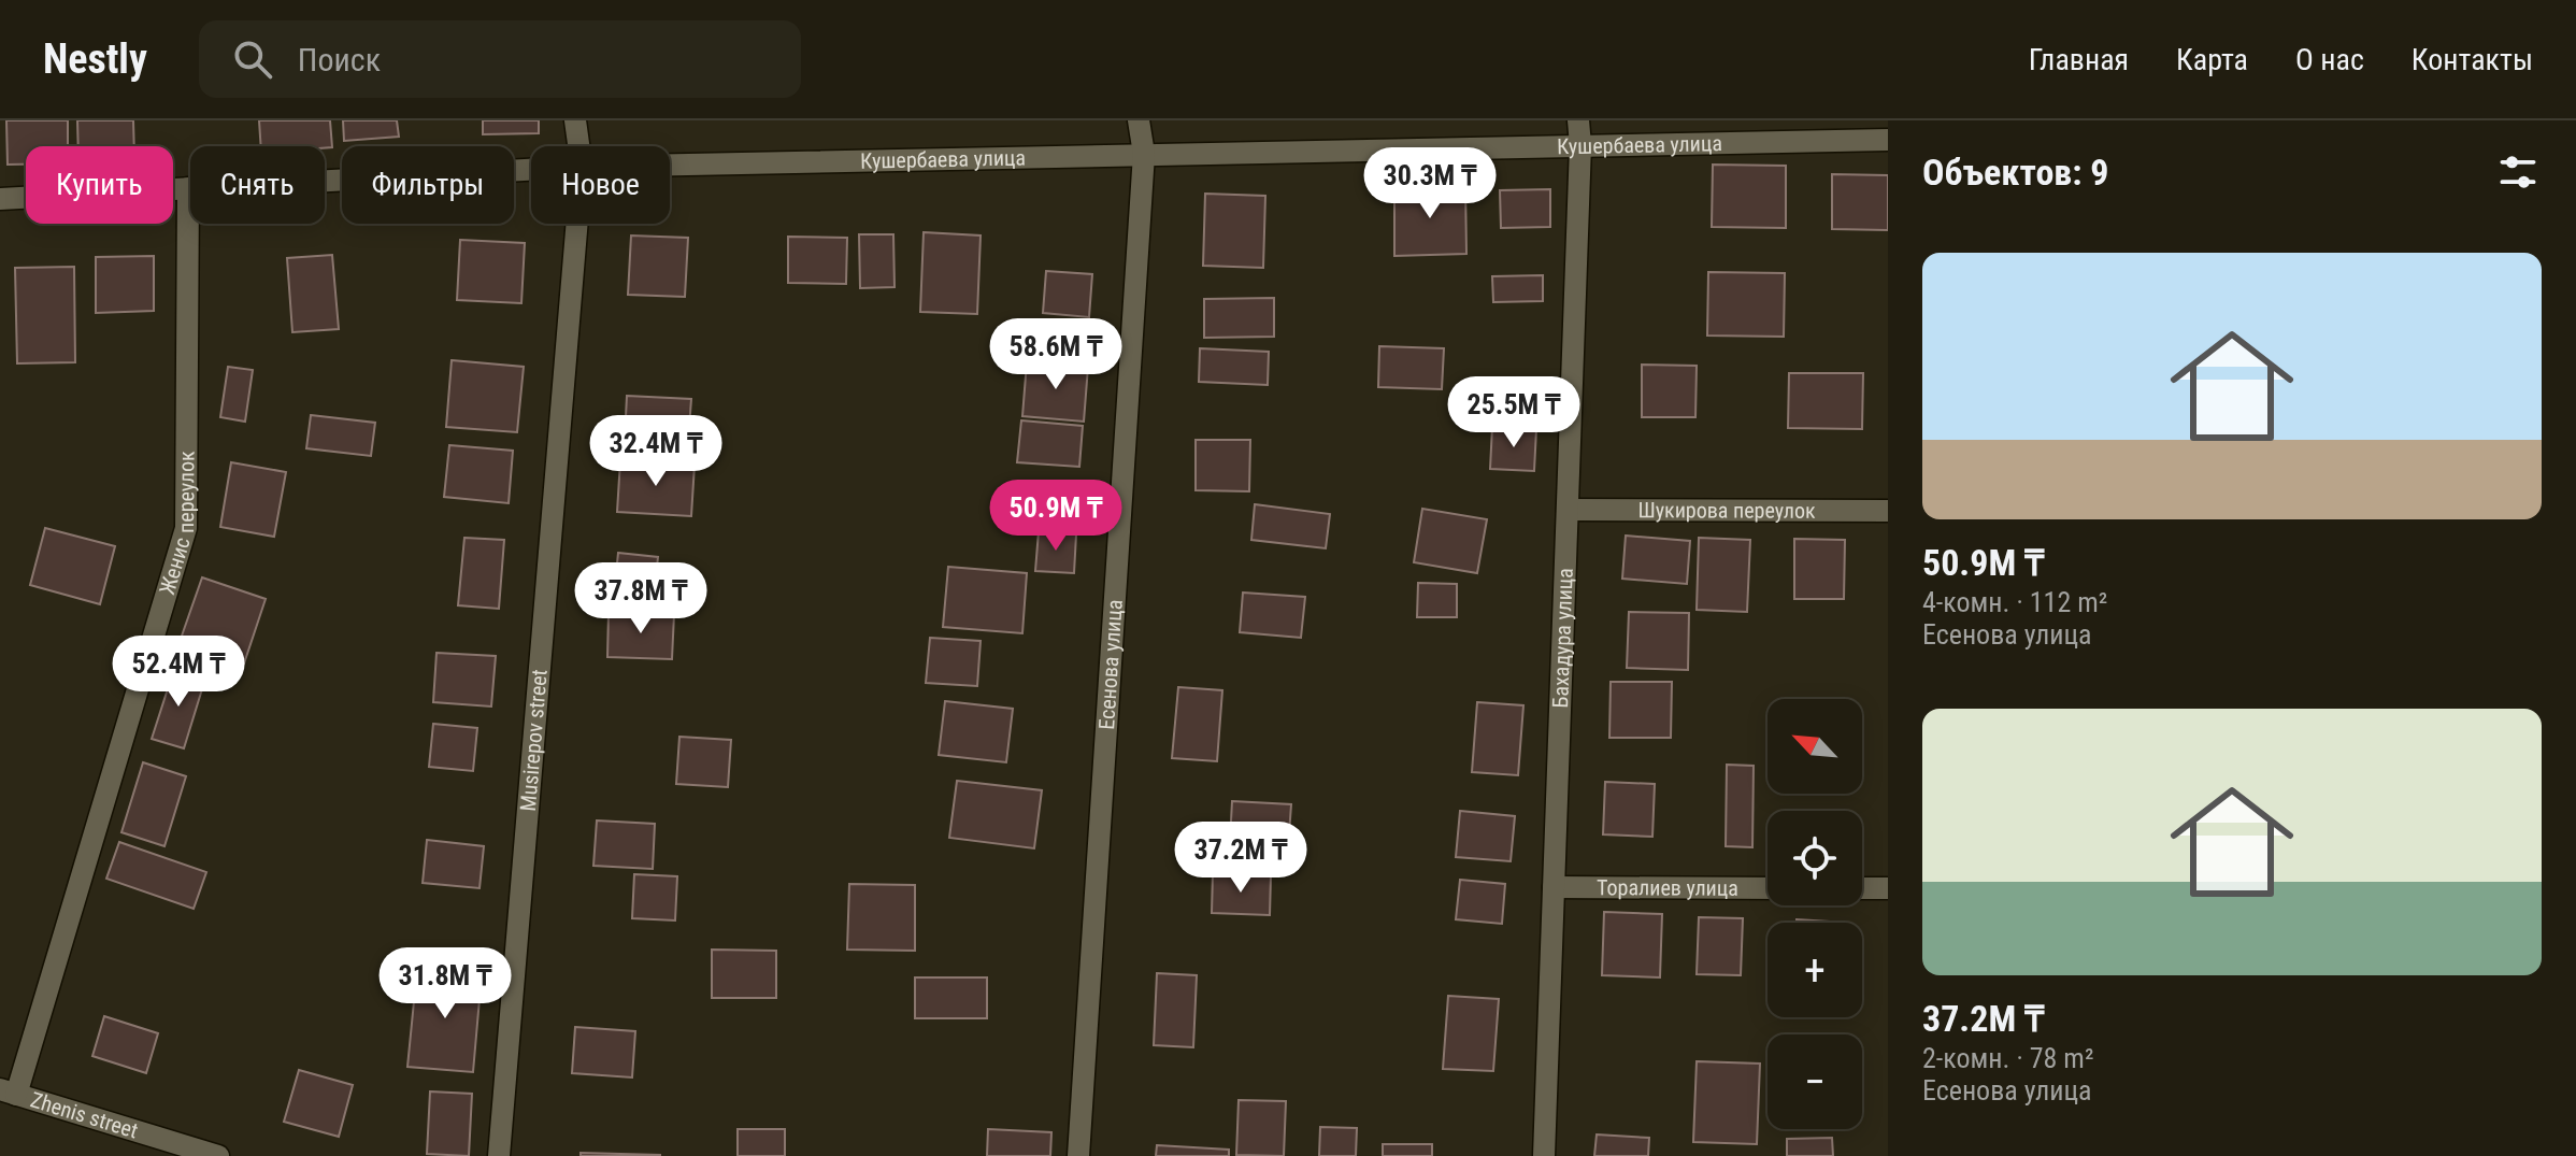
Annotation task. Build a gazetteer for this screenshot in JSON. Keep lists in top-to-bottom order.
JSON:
{
  "streets": {
    "street": [
      "Кушербаева улица",
      "Шукирова переулок",
      "Женис переулок",
      "Бахадура улица",
      "Есенова улица",
      "Musirepov street",
      "Торалиев улица",
      "Zhenis street"
    ]
  },
  "crossings": [
    ["Кушербаева улица", "Женис переулок"],
    ["Кушербаева улица", "Бахадура улица"],
    ["Кушербаева улица", "Есенова улица"],
    ["Шукирова переулок", "Бахадура улица"],
    ["Женис переулок", "Zhenis street"],
    ["Бахадура улица", "Торалиев улица"]
  ],
  "north": "top left",
  "page": {
    "header": "Nestly",
    "search": "Поиск",
    "nav": [
      "Главная",
      "Карта",
      "О нас",
      "Контакты"
    ],
    "heading": "Объектов: 9",
    "chip": [
      "Купить",
      "Снять",
      "Фильтры",
      "Новое"
    ],
    "price": [
      "30.3M ₸",
      "58.6M ₸",
      "25.5M ₸",
      "32.4M ₸",
      "50.9M ₸",
      "37.8M ₸",
      "52.4M ₸",
      "37.2M ₸",
      "31.8M ₸"
    ],
    "list": [
      {
        "name": "50.9M ₸",
        "note": "4-комн. · 112 m² · Есенова улица"
      },
      {
        "name": "37.2M ₸",
        "note": "2-комн. · 78 m² · Есенова улица"
      }
    ],
    "map_buttons": ["+", "−"]
  }
}
